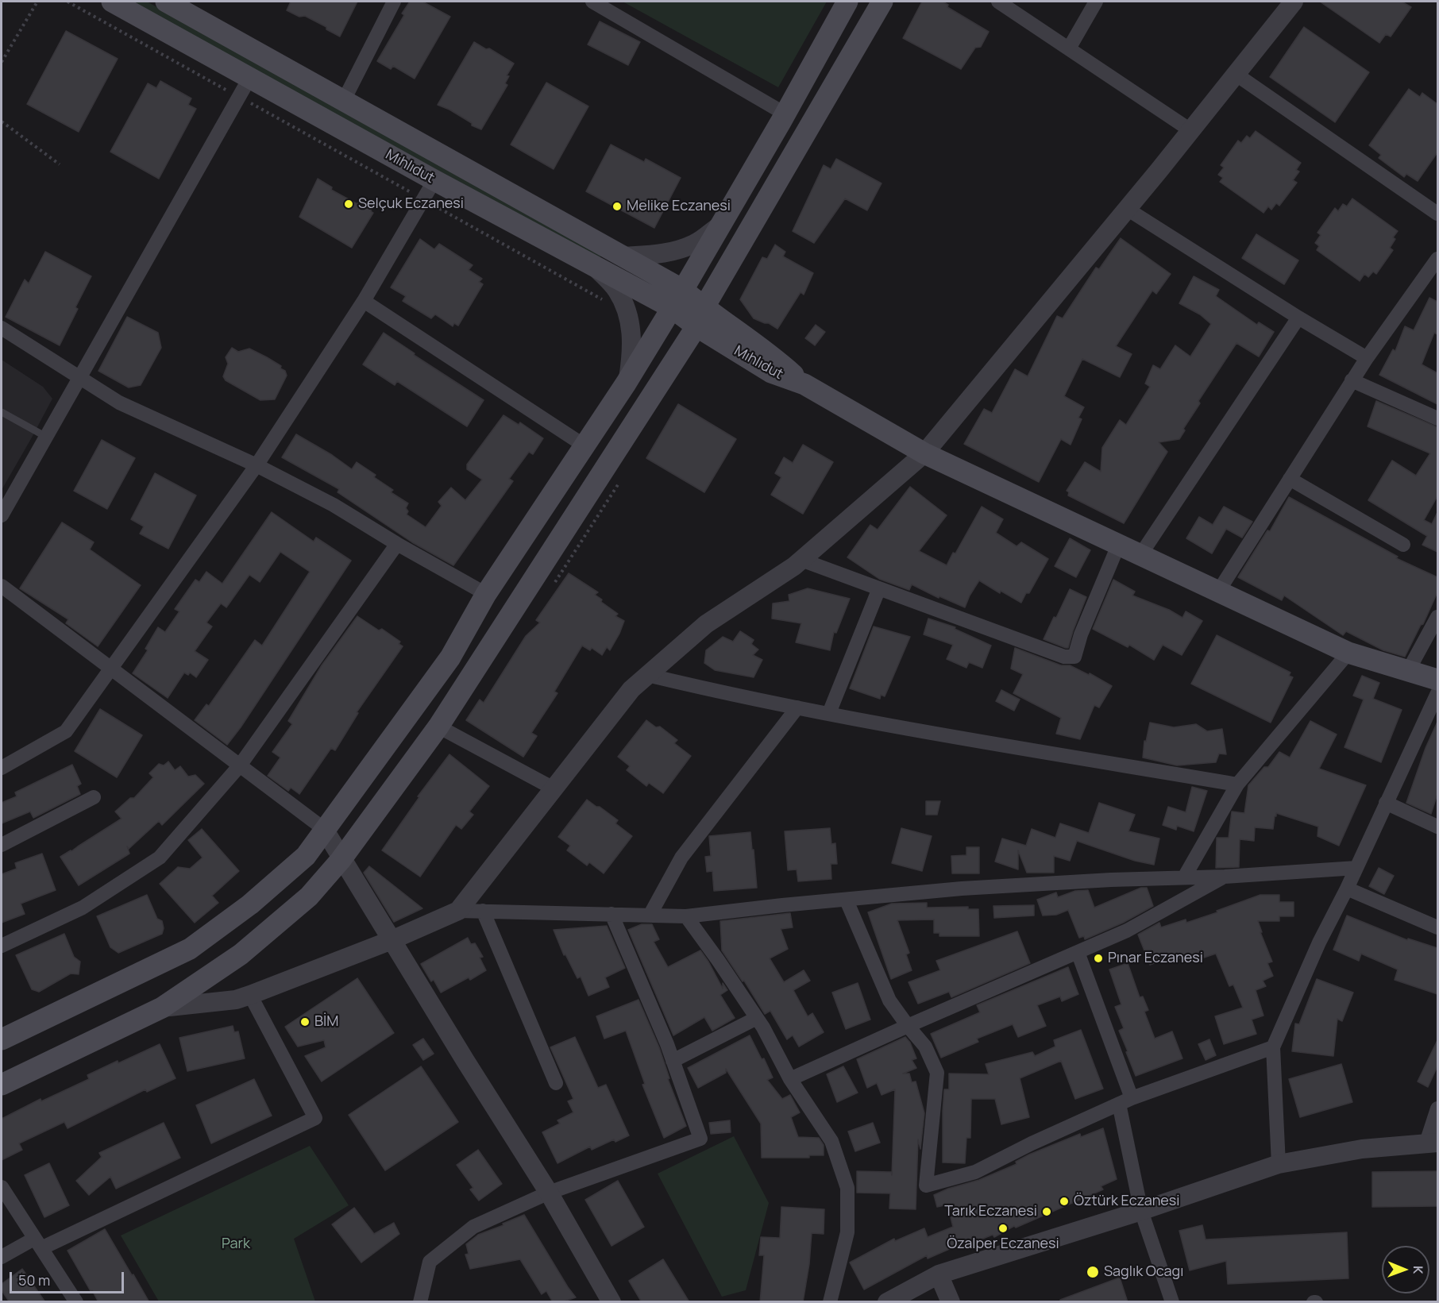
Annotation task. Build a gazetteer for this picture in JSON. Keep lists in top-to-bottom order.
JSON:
{
  "streets": {
    "main road": ["Mıhlıdut"]
  },
  "parks": ["Park"],
  "places": [
    "Selçuk Eczanesi",
    "Melike Eczanesi",
    "Pınar Eczanesi",
    "BİM",
    "Öztürk Eczanesi",
    "Tarık Eczanesi",
    "Özalper Eczanesi",
    "Saglık Ocagı"
  ],
  "scale_bar": "50 m",
  "north": "right"
}
